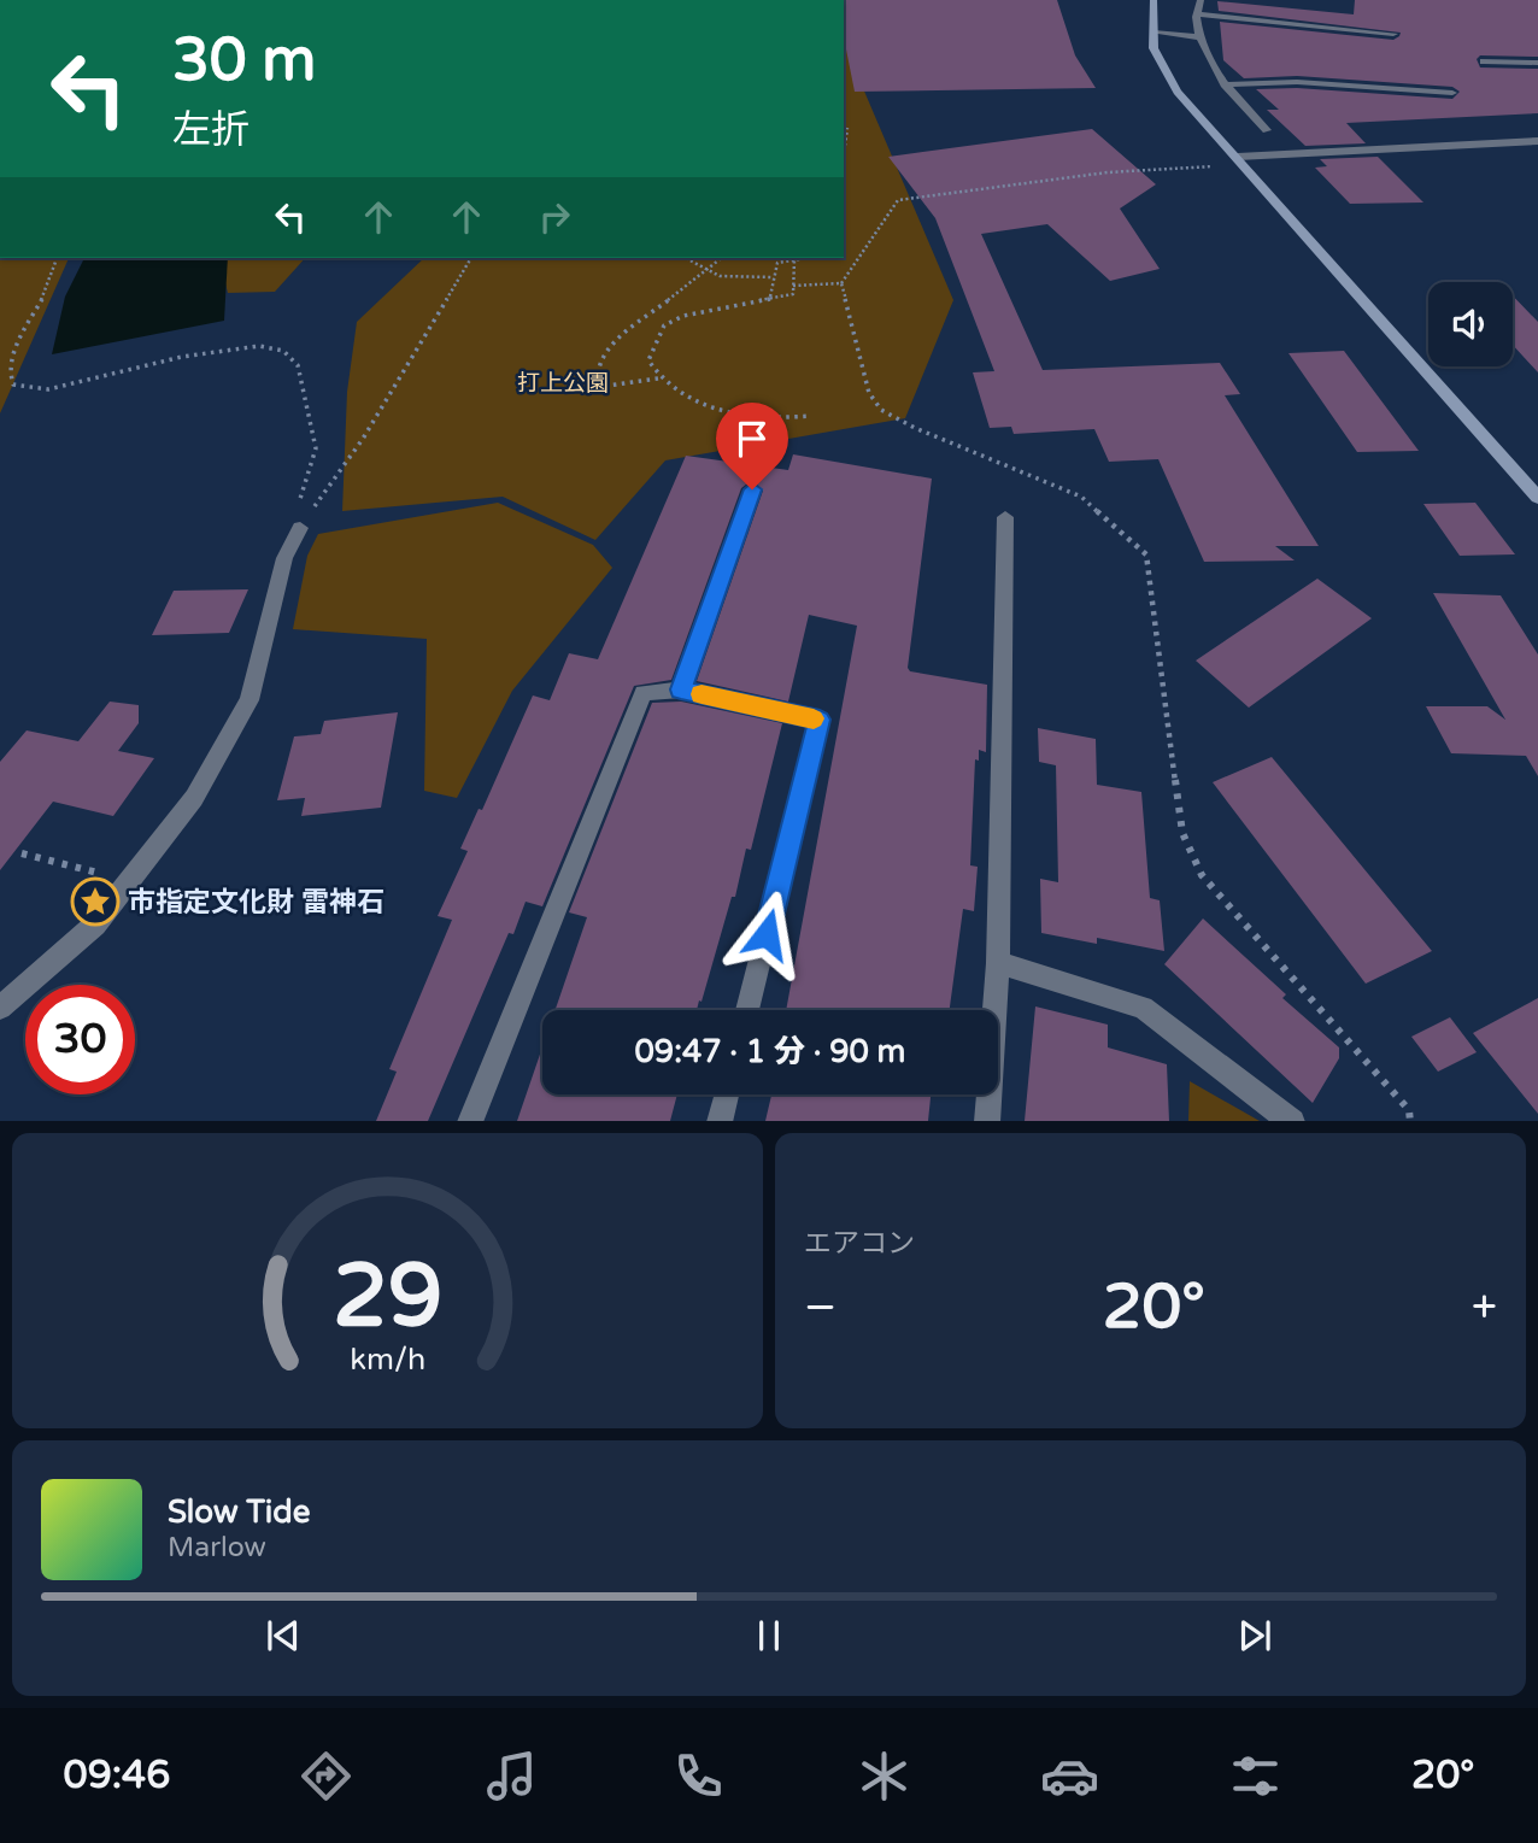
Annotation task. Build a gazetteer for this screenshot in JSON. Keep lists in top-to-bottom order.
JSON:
{
  "parks": ["打上公園"],
  "places": {
    "place": ["市指定文化財 雷神石"]
  },
  "page": {
    "turn": ["30 m", "左折"],
    "limit": "30",
    "trip": "09:47 · 1 分 · 90 m",
    "tile": "エアコン",
    "heat": ["−", "20°", "+"],
    "song": ["Slow Tide", "Marlow"],
    "tabs": ["09:46", "20°"],
    "gauge": ["29", "km/h"]
  }
}
